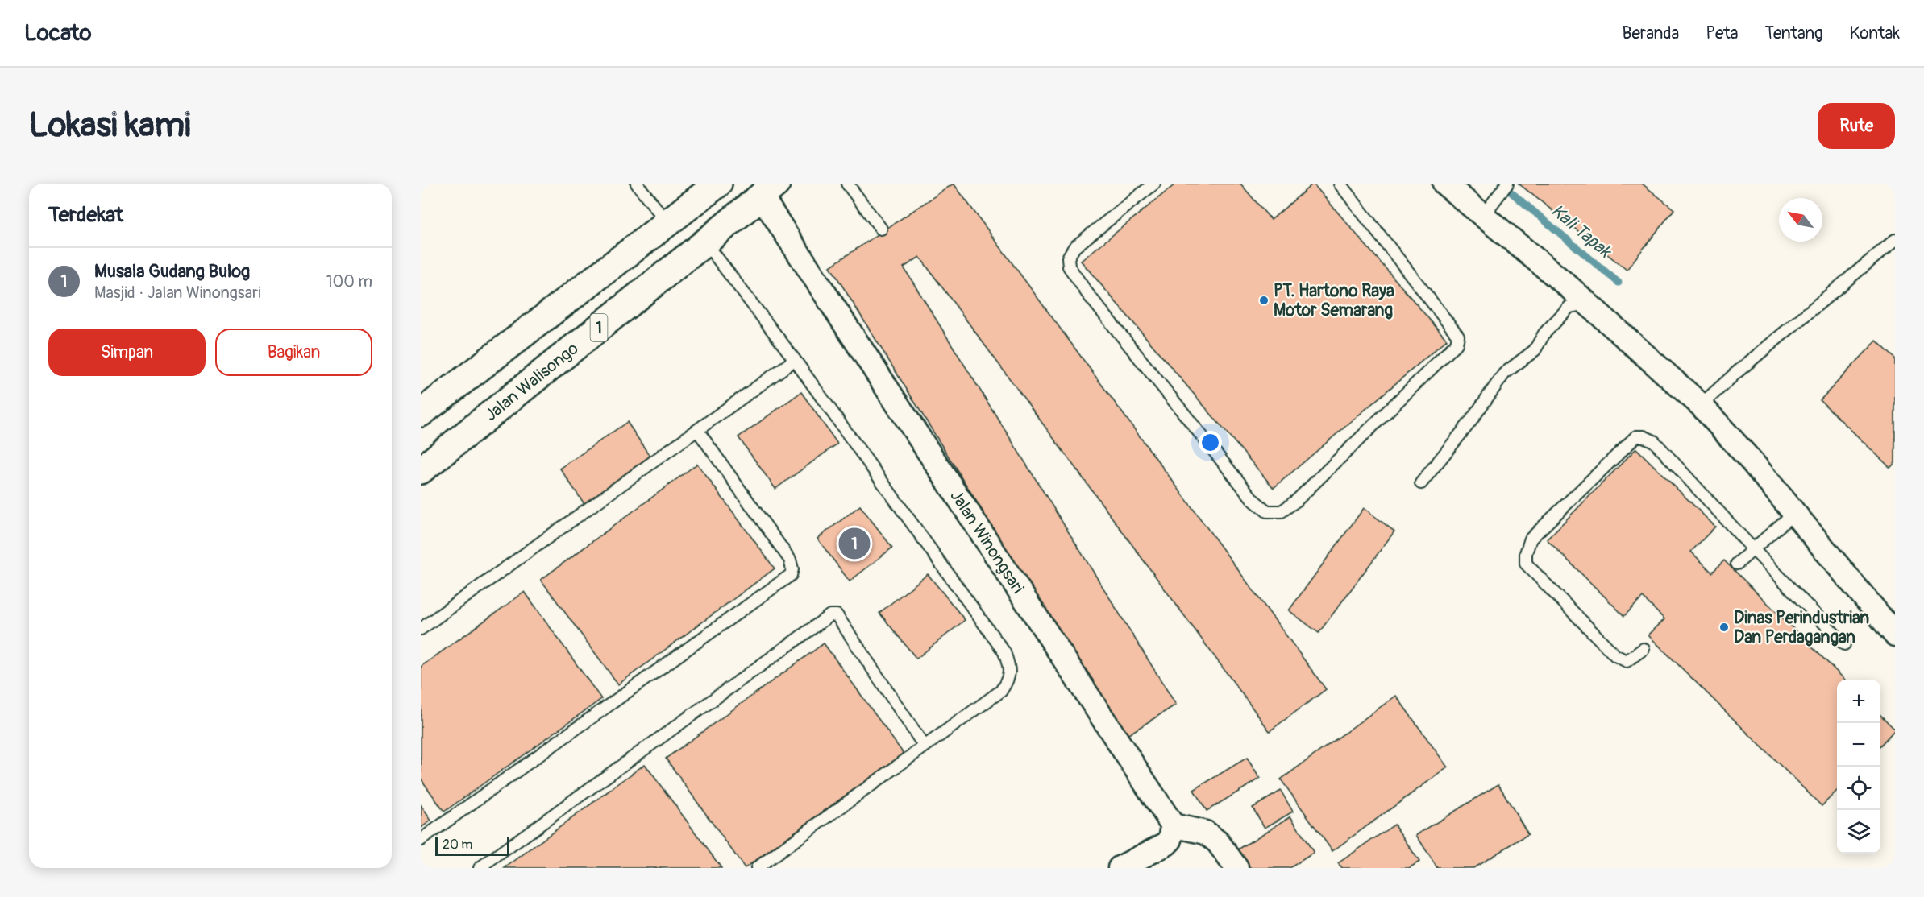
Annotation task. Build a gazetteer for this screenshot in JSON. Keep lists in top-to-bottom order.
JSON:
{
  "streets": {
    "highway": ["1", "Jalan Walisongo"],
    "street": ["Jalan Winongsari"]
  },
  "crossings": [
    ["Jalan Walisongo", "Jalan Winongsari"]
  ],
  "water": ["Kali Tapak"],
  "places": ["PT. Hartono Raya Motor Semarang", "Dinas Perindustrian Dan Perdagangan"],
  "scale_bar": "20 m",
  "north": "top left",
  "page": {
    "header": "Locato",
    "nav": [
      "Beranda",
      "Peta",
      "Tentang",
      "Kontak"
    ],
    "buttons": [
      "Rute",
      ["Simpan", "Bagikan"]
    ],
    "title": "Lokasi kami",
    "heading": "Terdekat",
    "list": [
      {
        "mark": "1",
        "name": "Musala Gudang Bulog",
        "note": "Masjid · Jalan Winongsari",
        "value": "100 m"
      }
    ],
    "pins": "1",
    "map_buttons": ["+", "−"],
    "scale": "20 m"
  }
}
